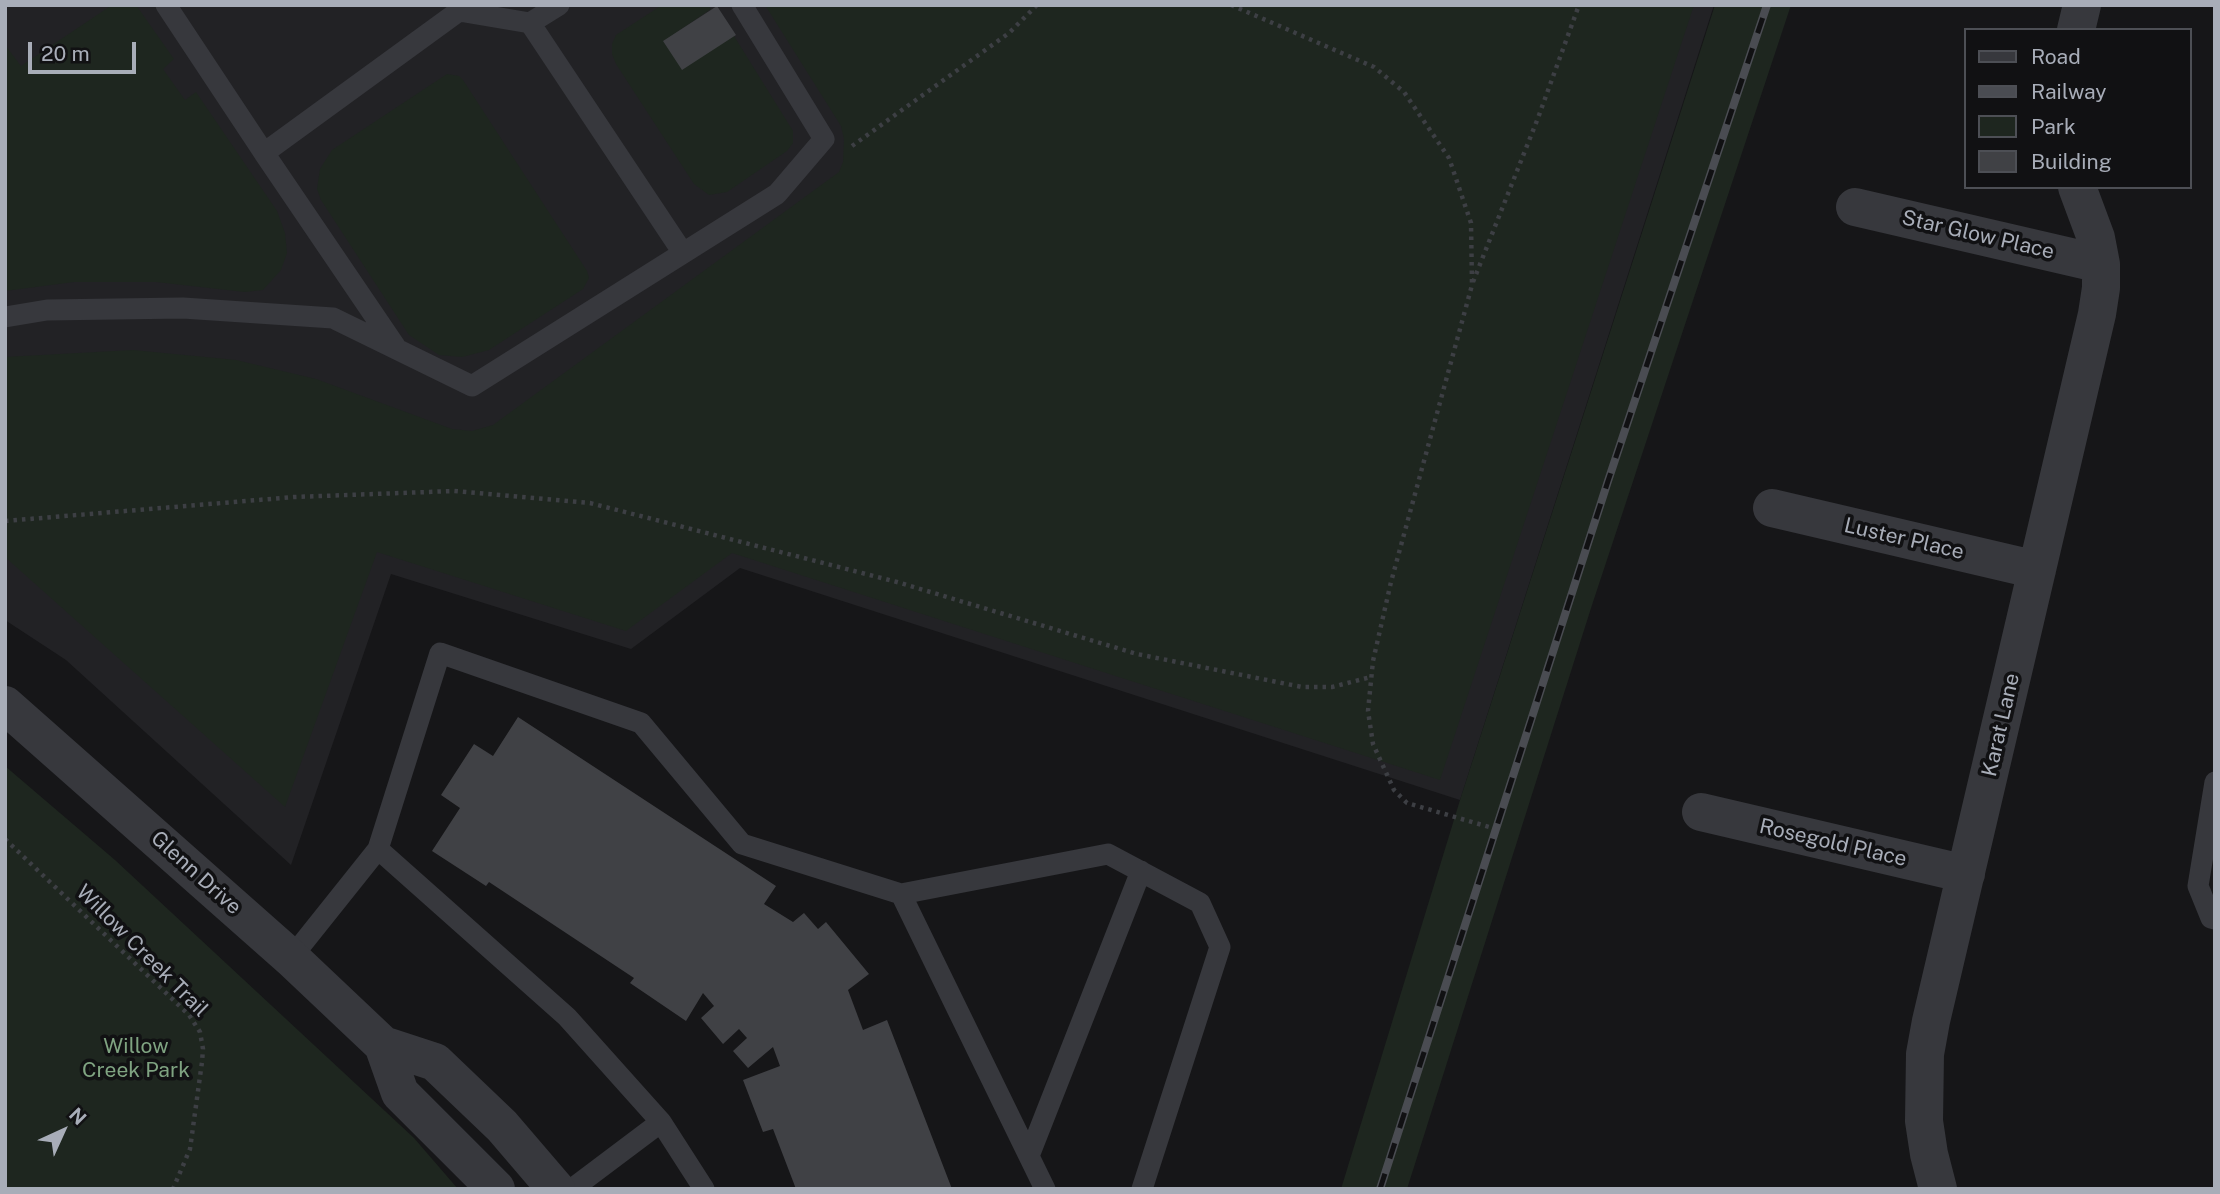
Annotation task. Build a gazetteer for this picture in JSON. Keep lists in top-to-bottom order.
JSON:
{
  "streets": {
    "street": [
      "Star Glow Place",
      "Luster Place",
      "Karat Lane",
      "Rosegold Place",
      "Glenn Drive"
    ],
    "path": ["Willow Creek Trail"]
  },
  "crossings": [
    ["Star Glow Place", "Karat Lane"],
    ["Luster Place", "Karat Lane"],
    ["Karat Lane", "Rosegold Place"]
  ],
  "parks": ["Willow Creek Park"],
  "legend": [
    "Road",
    "Railway",
    "Park",
    "Building"
  ],
  "scale_bar": "20 m",
  "north": "top right"
}
